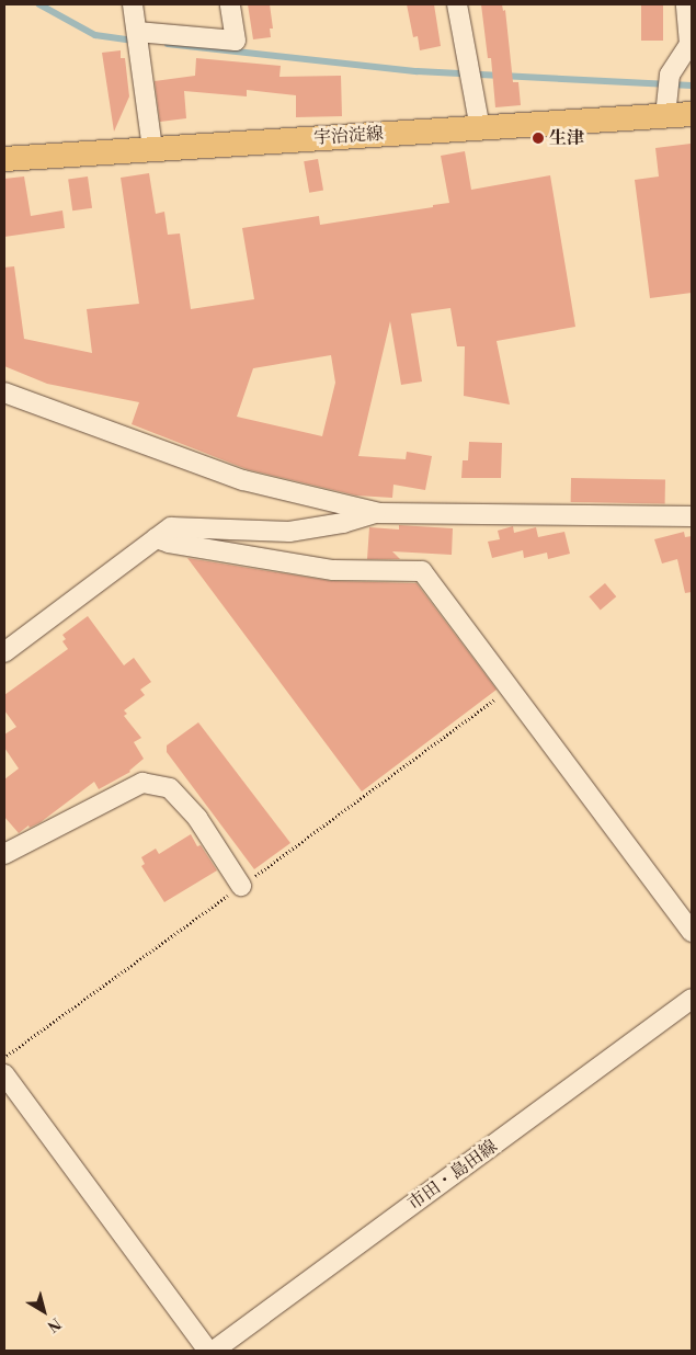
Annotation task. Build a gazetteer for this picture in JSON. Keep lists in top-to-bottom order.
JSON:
{
  "streets": {
    "main road": ["宇治淀線"],
    "street": ["市田・島田線"]
  },
  "places": ["生津"],
  "north": "bottom right"
}
